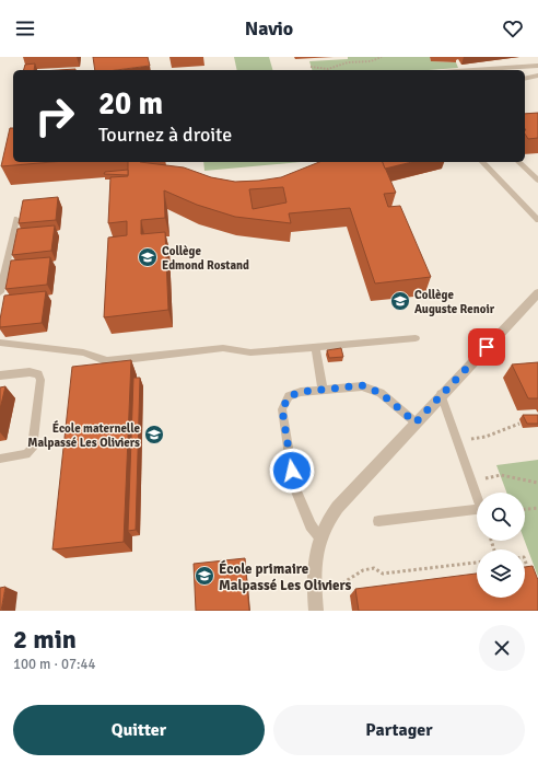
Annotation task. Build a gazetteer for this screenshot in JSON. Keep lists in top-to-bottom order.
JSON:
{
  "places": {
    "school or university": [
      "Collège Edmond Rostand",
      "Collège Auguste Renoir",
      "École maternelle Malpassé Les Oliviers",
      "École primaire Malpassé Les Oliviers"
    ]
  },
  "page": {
    "header": "Navio",
    "turn": ["20 m", "Tournez à droite"],
    "heading": ["2 min", "100 m · 07:44"],
    "buttons": ["Quitter", "Partager"]
  }
}
